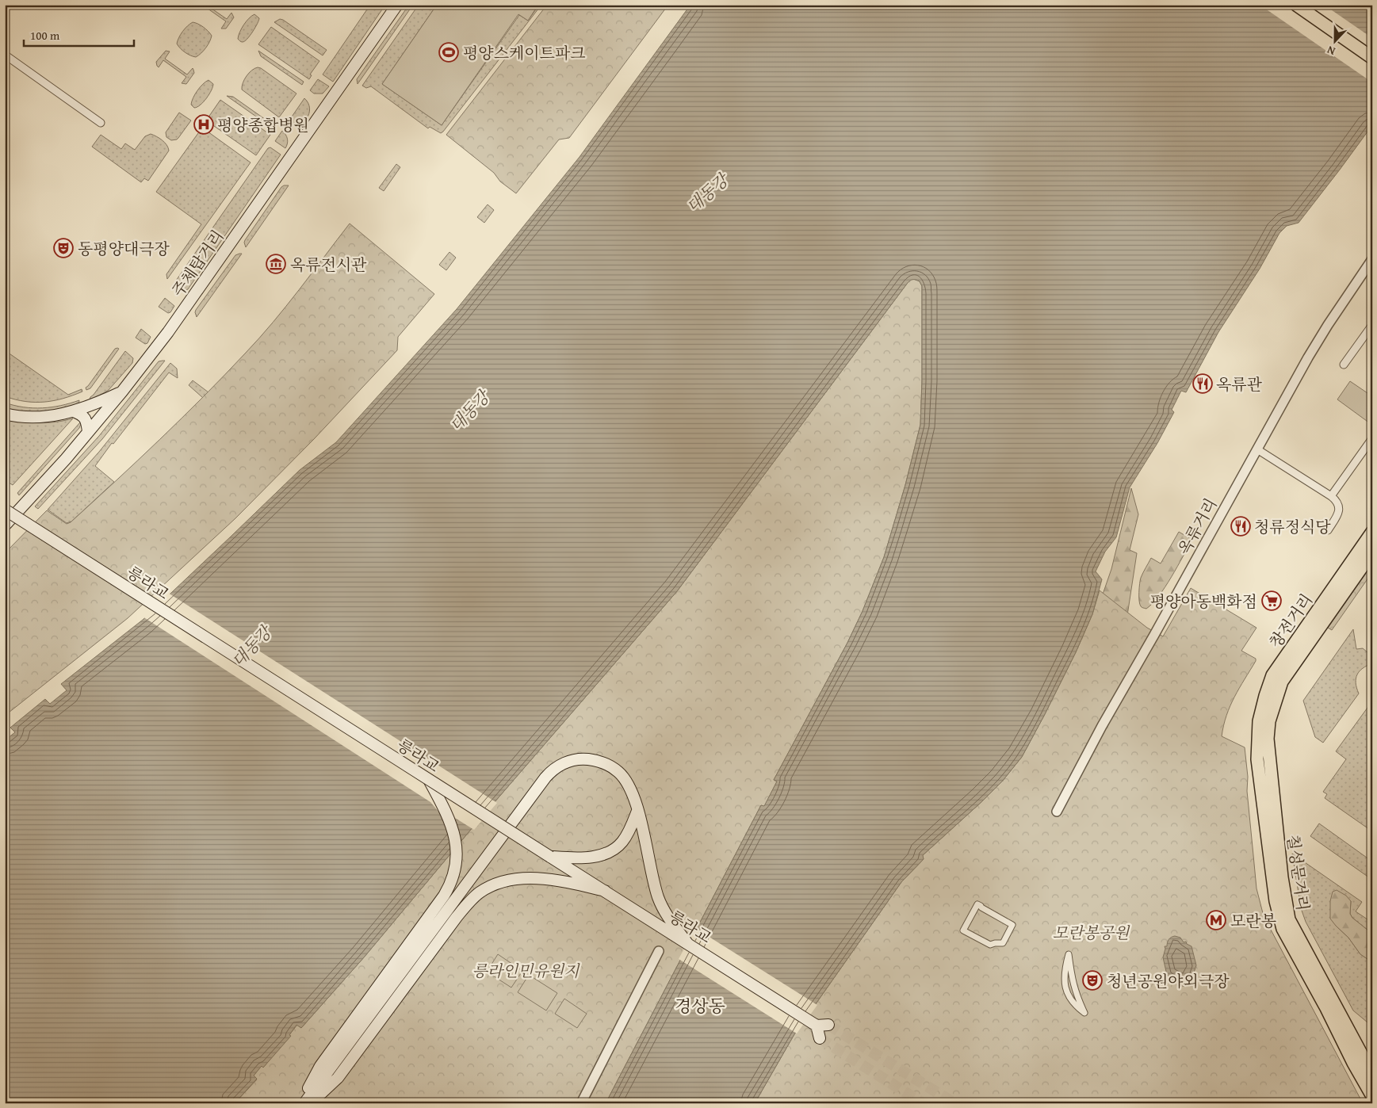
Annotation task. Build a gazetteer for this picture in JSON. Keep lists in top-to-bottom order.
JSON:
{
  "streets": {
    "main road": [
      "주체탑거리",
      "릉라교",
      "창전거리",
      "칠성문거리"
    ],
    "street": ["옥류거리"]
  },
  "crossings": [
    ["창전거리", "칠성문거리"]
  ],
  "districts": ["경상동"],
  "water": ["대동강"],
  "parks": ["모란봉공원", "릉라인민유원지"],
  "places": {
    "sports": ["평양스케이트파크"],
    "hospital": ["평양종합병원"],
    "theatre": ["동평양대극장", "청년공원야외극장"],
    "museum": ["옥류전시관"],
    "restaurant": ["옥류관", "청류정식당"],
    "supermarket": ["평양아동백화점"],
    "metro station": ["모란봉"]
  },
  "scale_bar": "100 m",
  "north": "bottom"
}
